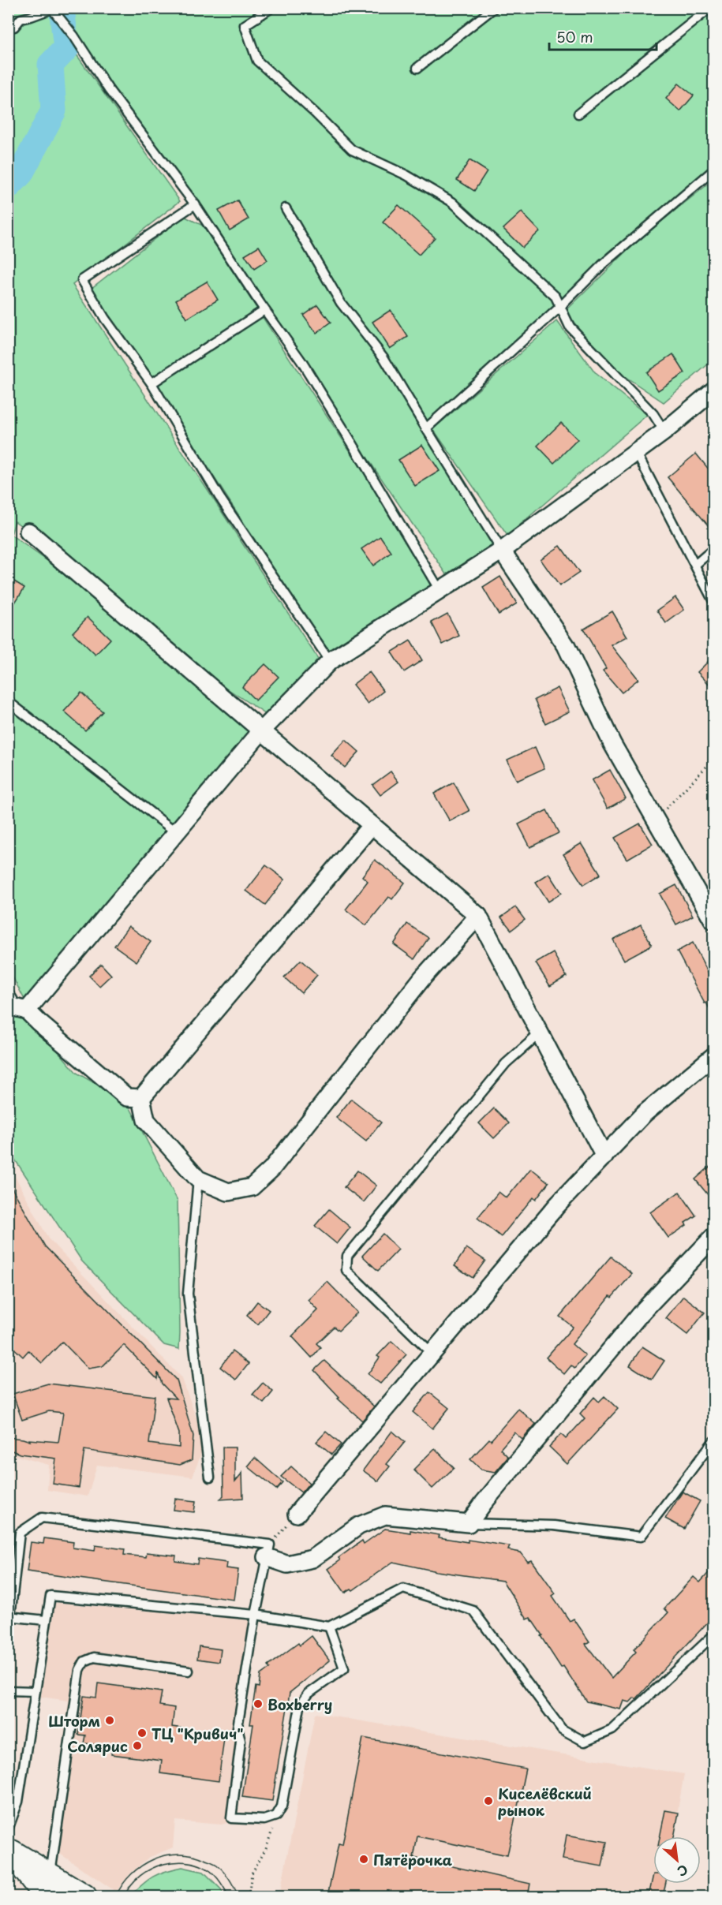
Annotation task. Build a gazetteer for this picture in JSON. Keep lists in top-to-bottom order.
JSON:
{
  "places": [
    "Boxberry",
    "Шторм",
    "ТЦ \"Кривич\"",
    "Солярис",
    "Киселёвский рынок",
    "Пятёрочка"
  ],
  "scale_bar": "50 m",
  "north": "bottom right"
}
